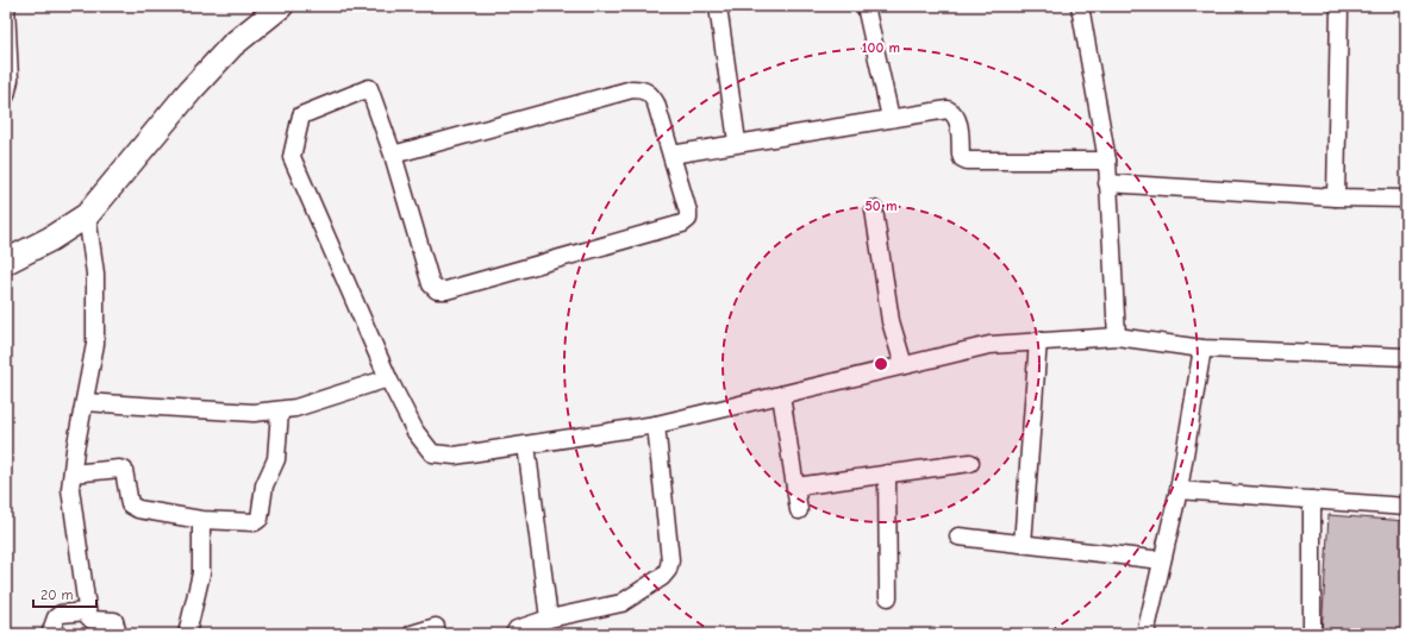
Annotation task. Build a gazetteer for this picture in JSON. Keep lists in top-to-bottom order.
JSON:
{
  "scale_bar": "20 m",
  "rings": ["100 m", "50 m"]
}
